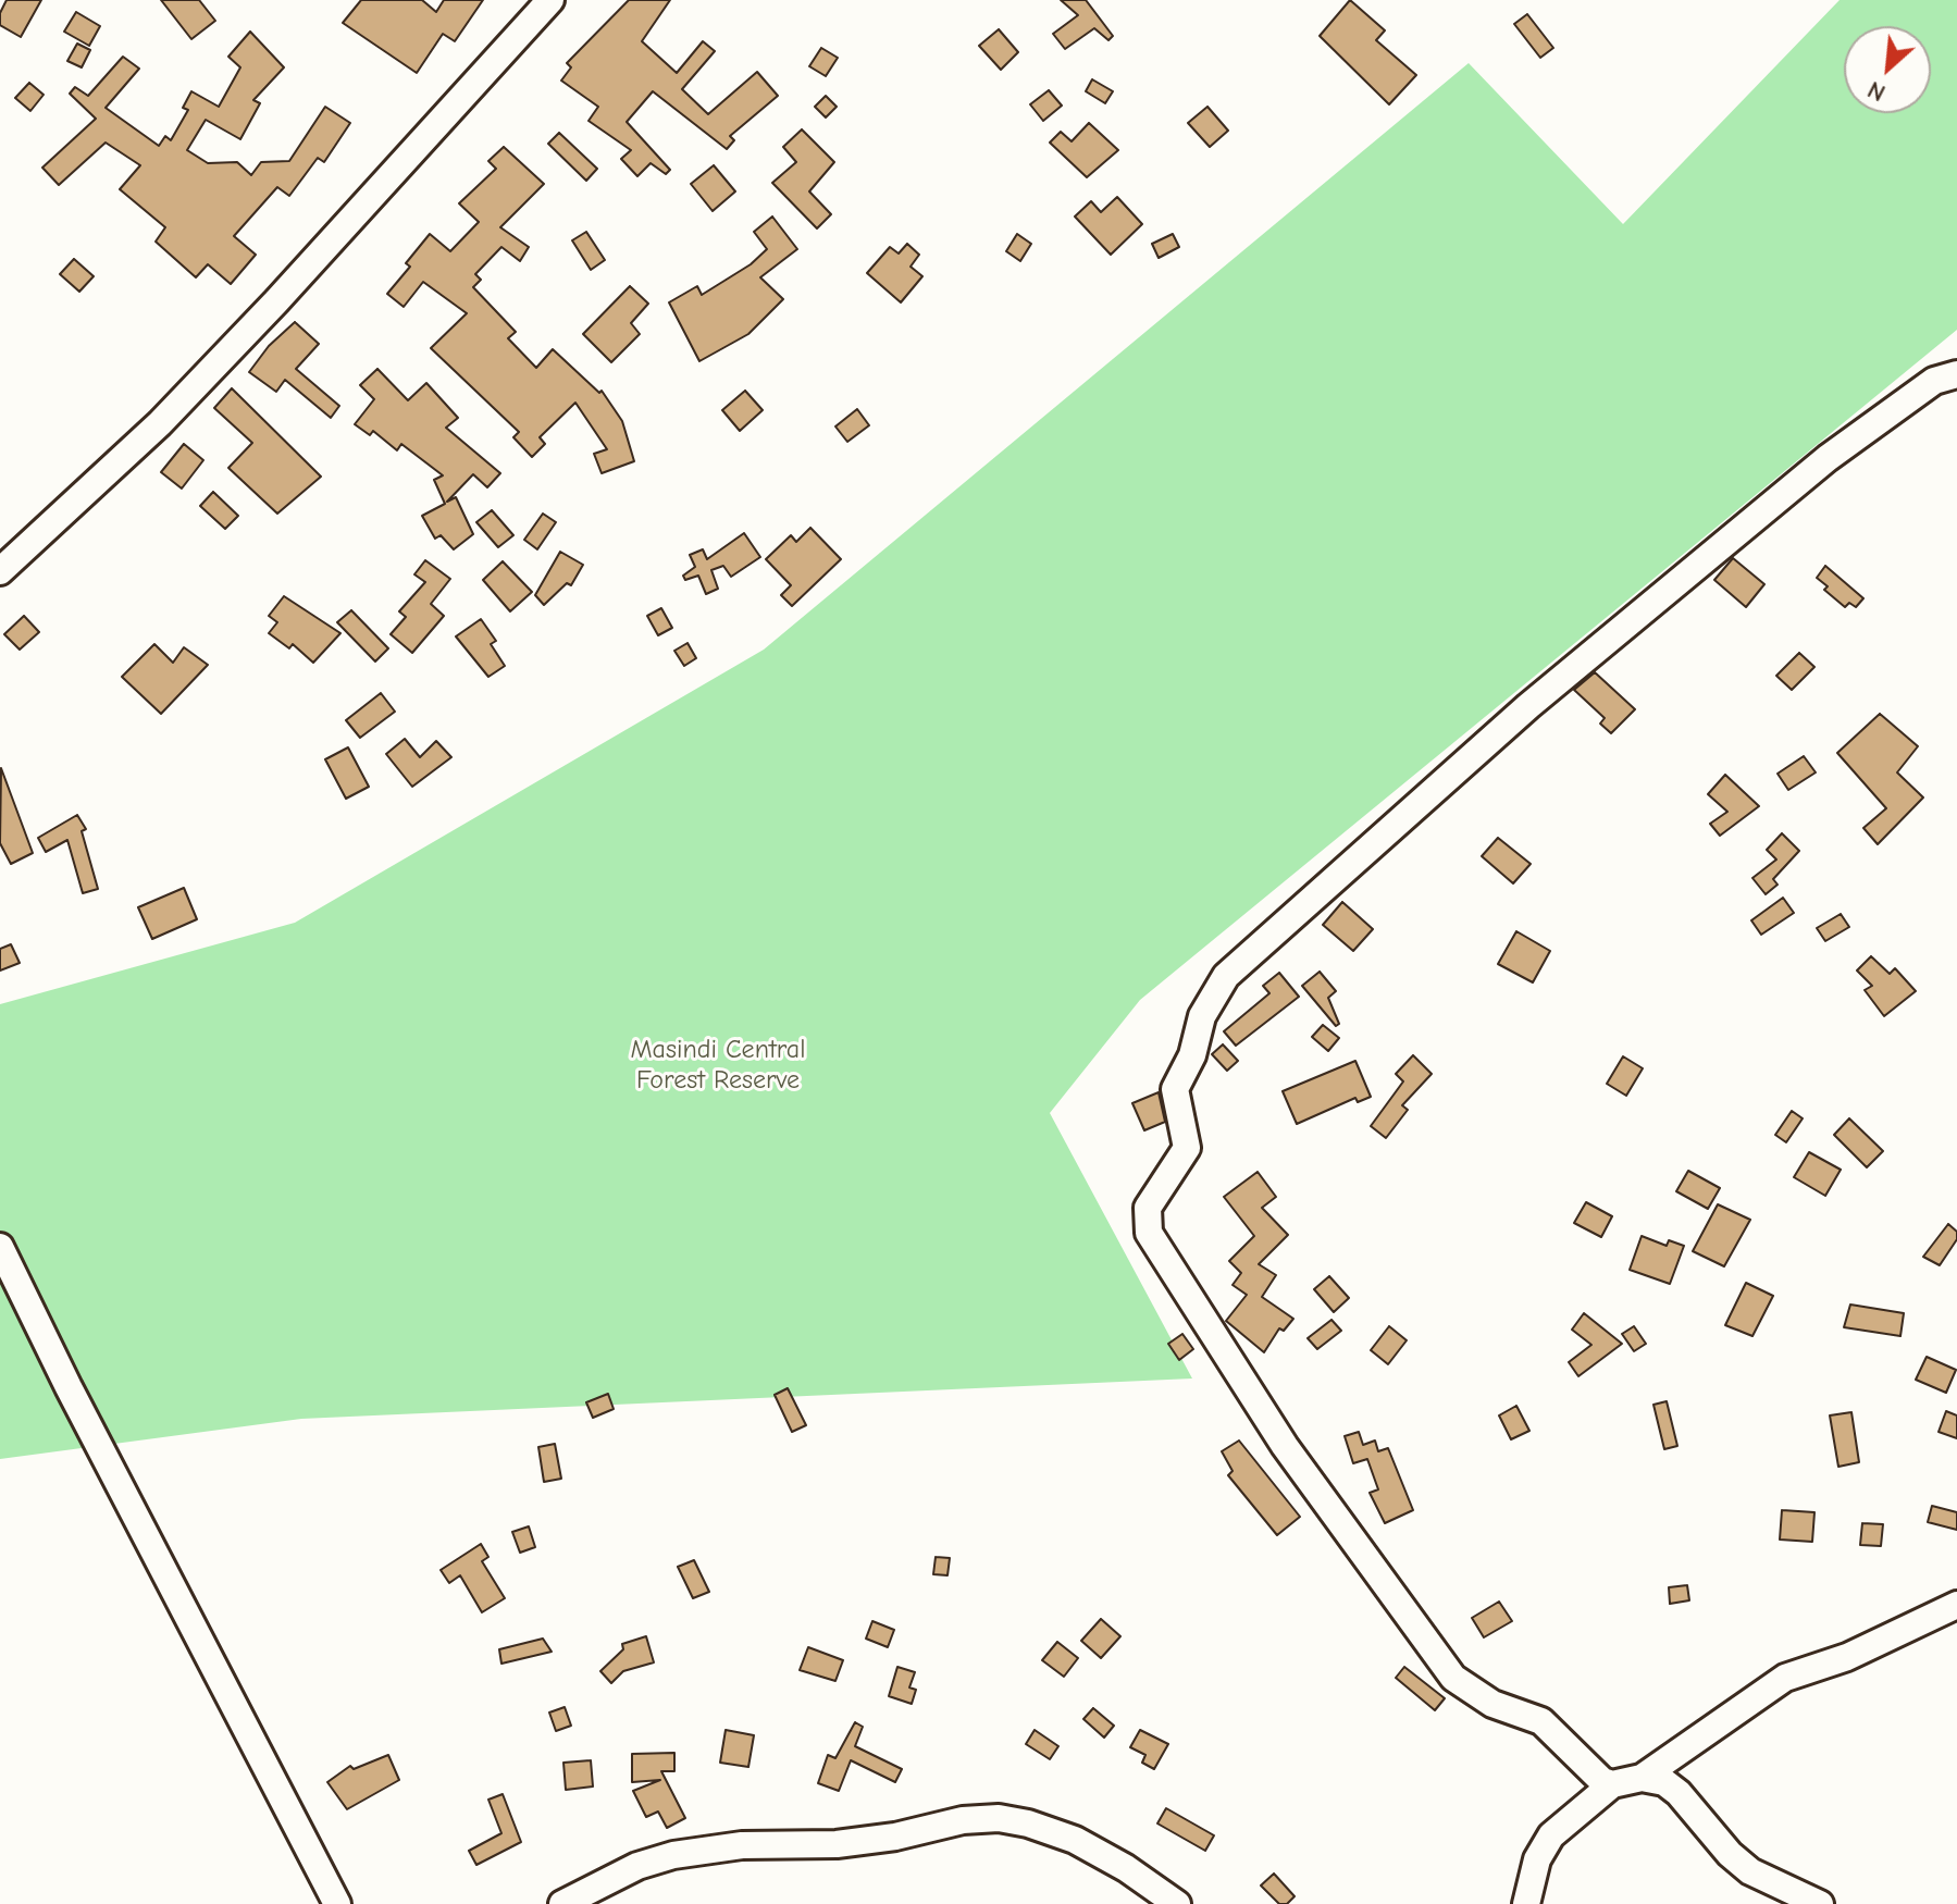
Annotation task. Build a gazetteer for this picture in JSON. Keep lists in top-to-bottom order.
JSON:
{
  "parks": ["Masindi Central Forest Reserve"],
  "north": "bottom left"
}
